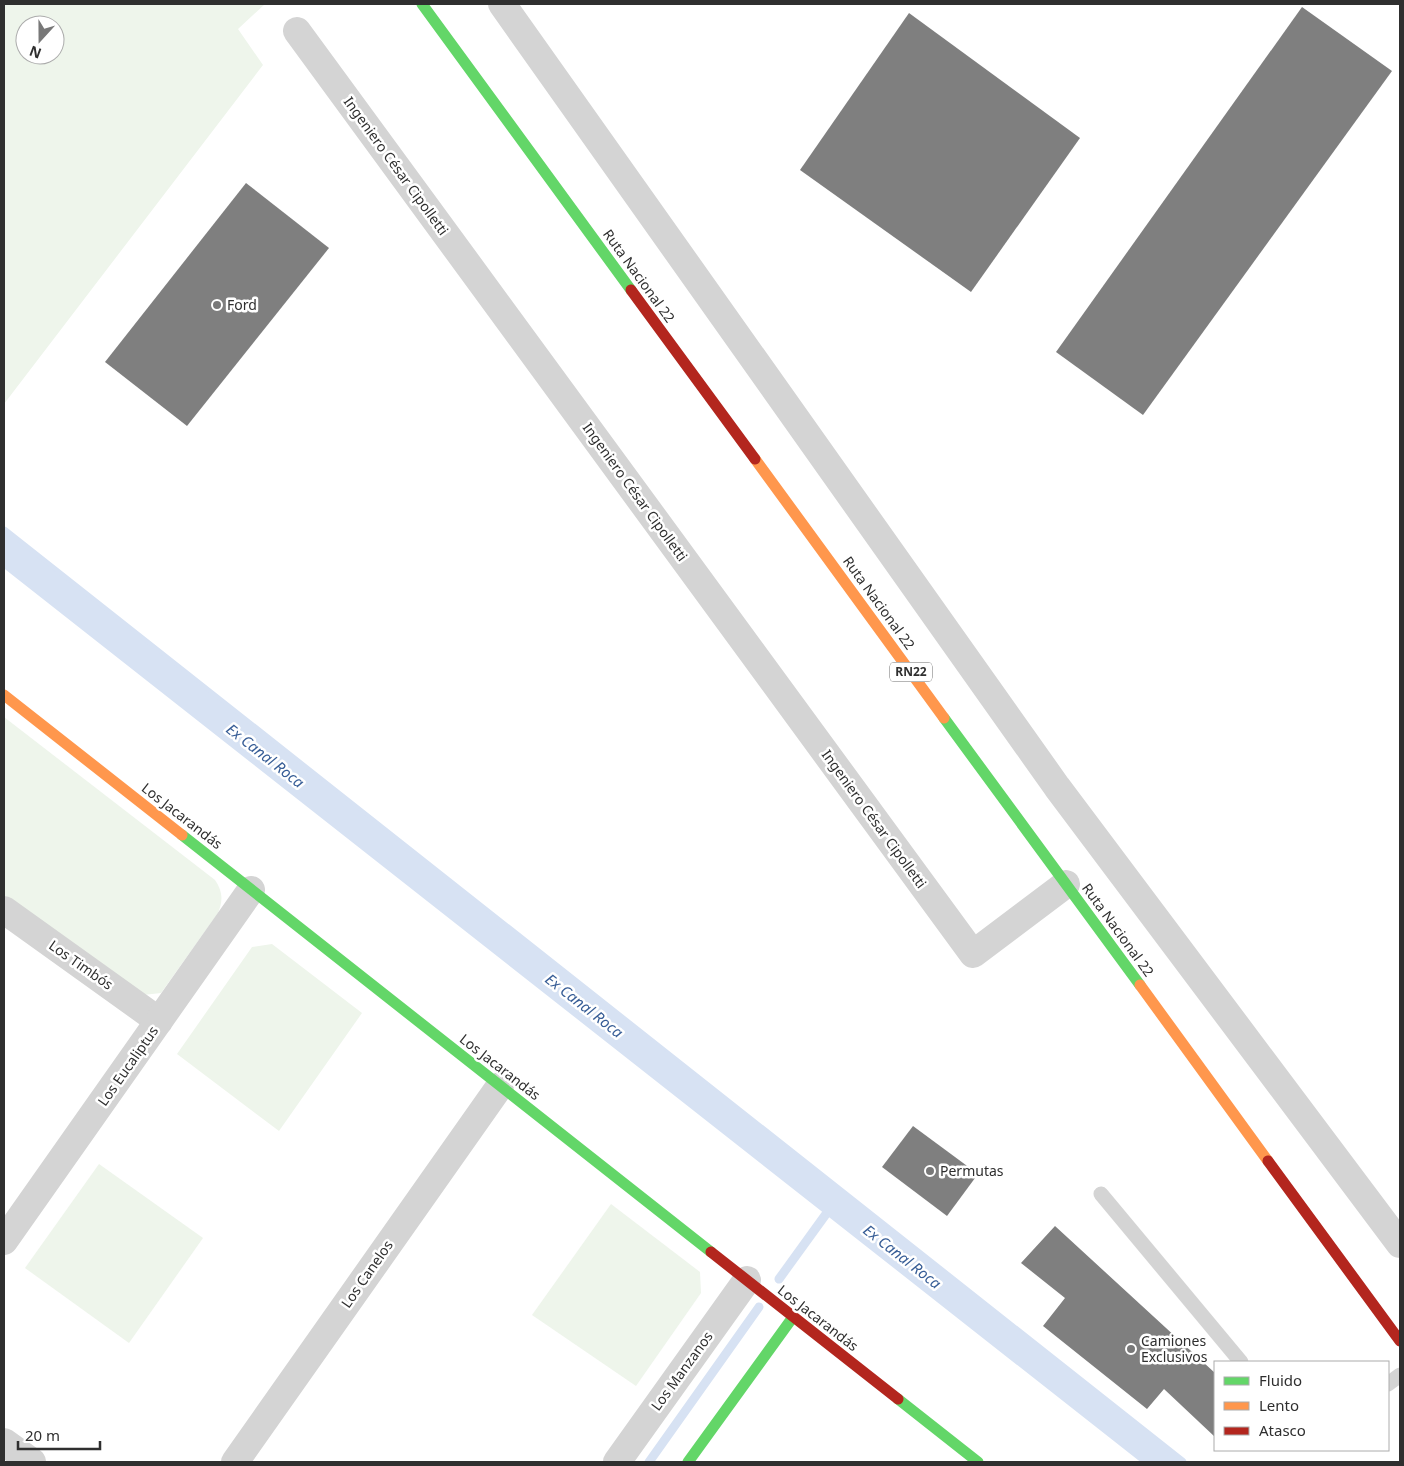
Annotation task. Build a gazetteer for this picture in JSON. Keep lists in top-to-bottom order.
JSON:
{
  "streets": {
    "main road": ["Ruta Nacional 22", "RN22", "Los Jacarandás"],
    "street": [
      "Ingeniero César Cipolletti",
      "Los Timbós",
      "Los Eucaliptus",
      "Los Canelos",
      "Los Manzanos"
    ]
  },
  "crossings": [
    ["Ingeniero César Cipolletti", "Ruta Nacional 22"],
    ["Los Jacarandás", "Los Eucaliptus"],
    ["Los Jacarandás", "Los Canelos"],
    ["Los Jacarandás", "Los Manzanos"],
    ["Los Timbós", "Los Eucaliptus"]
  ],
  "water": ["Ex Canal Roca"],
  "places": ["Ford", "Permutas", "Camiones Exclusivos"],
  "legend": ["Fluido", "Lento", "Atasco"],
  "scale_bar": "20 m",
  "north": "bottom"
}
